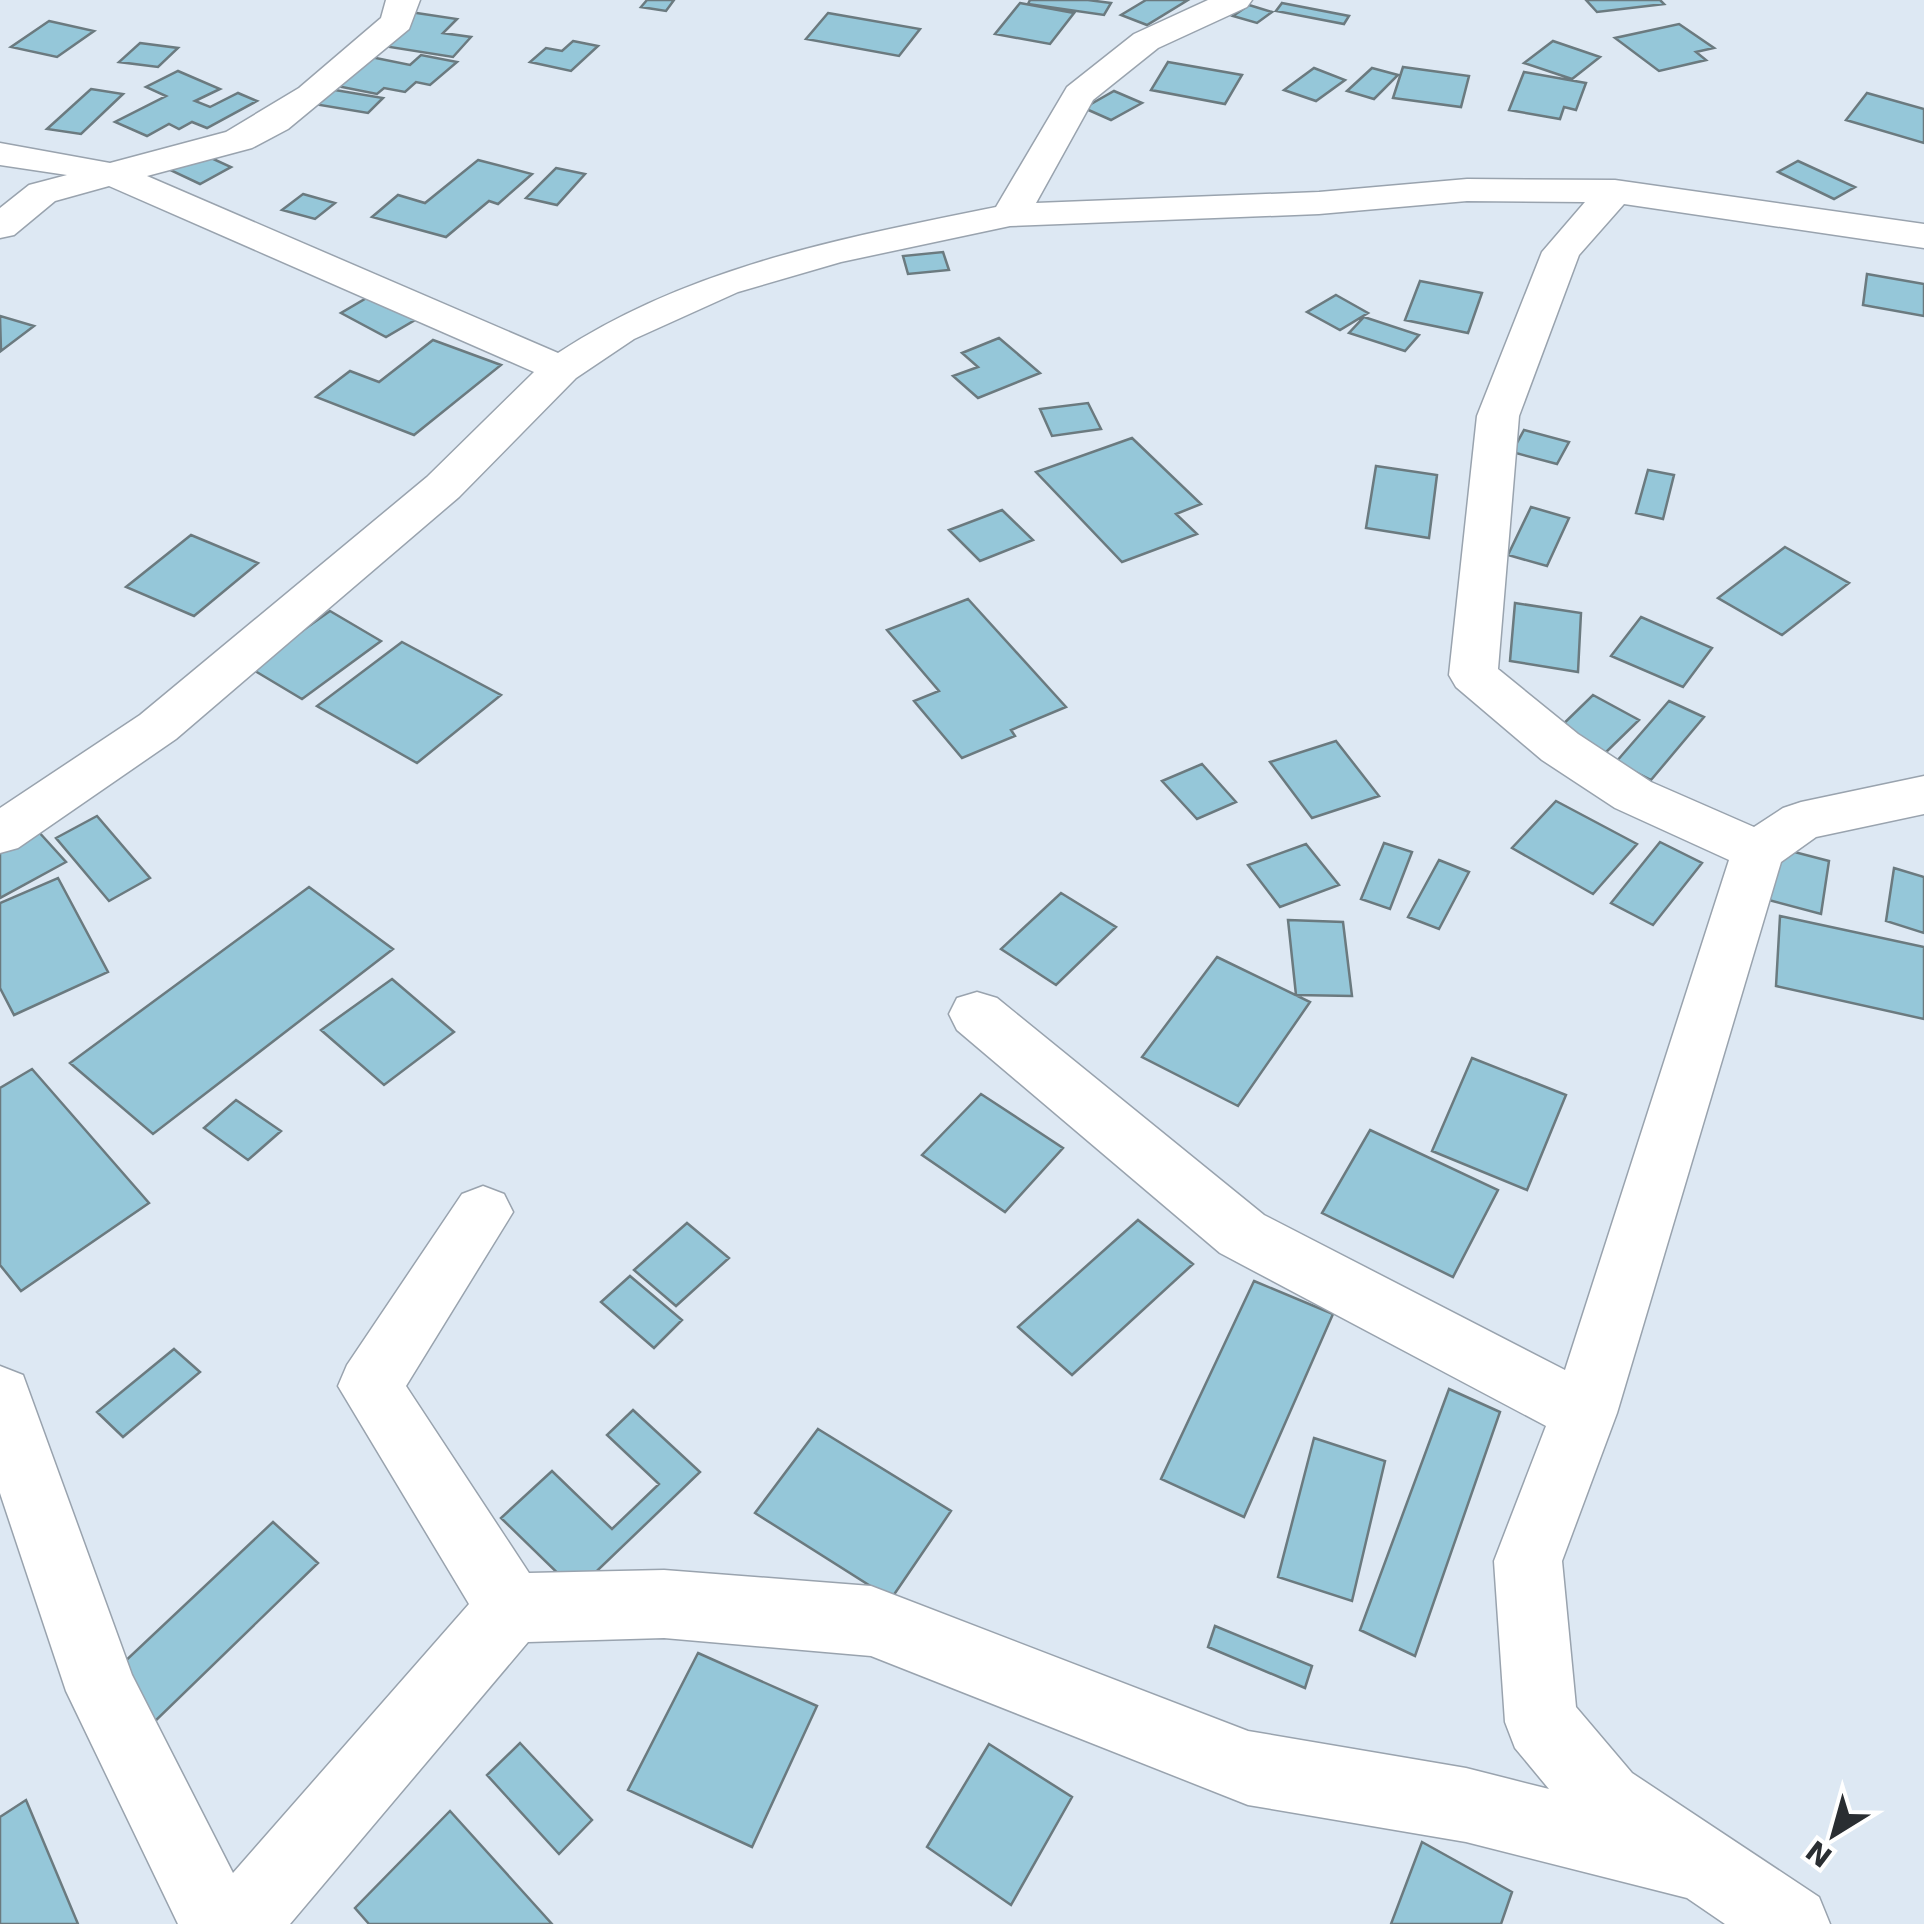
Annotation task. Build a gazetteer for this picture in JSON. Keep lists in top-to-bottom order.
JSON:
{
  "north": "bottom left"
}
